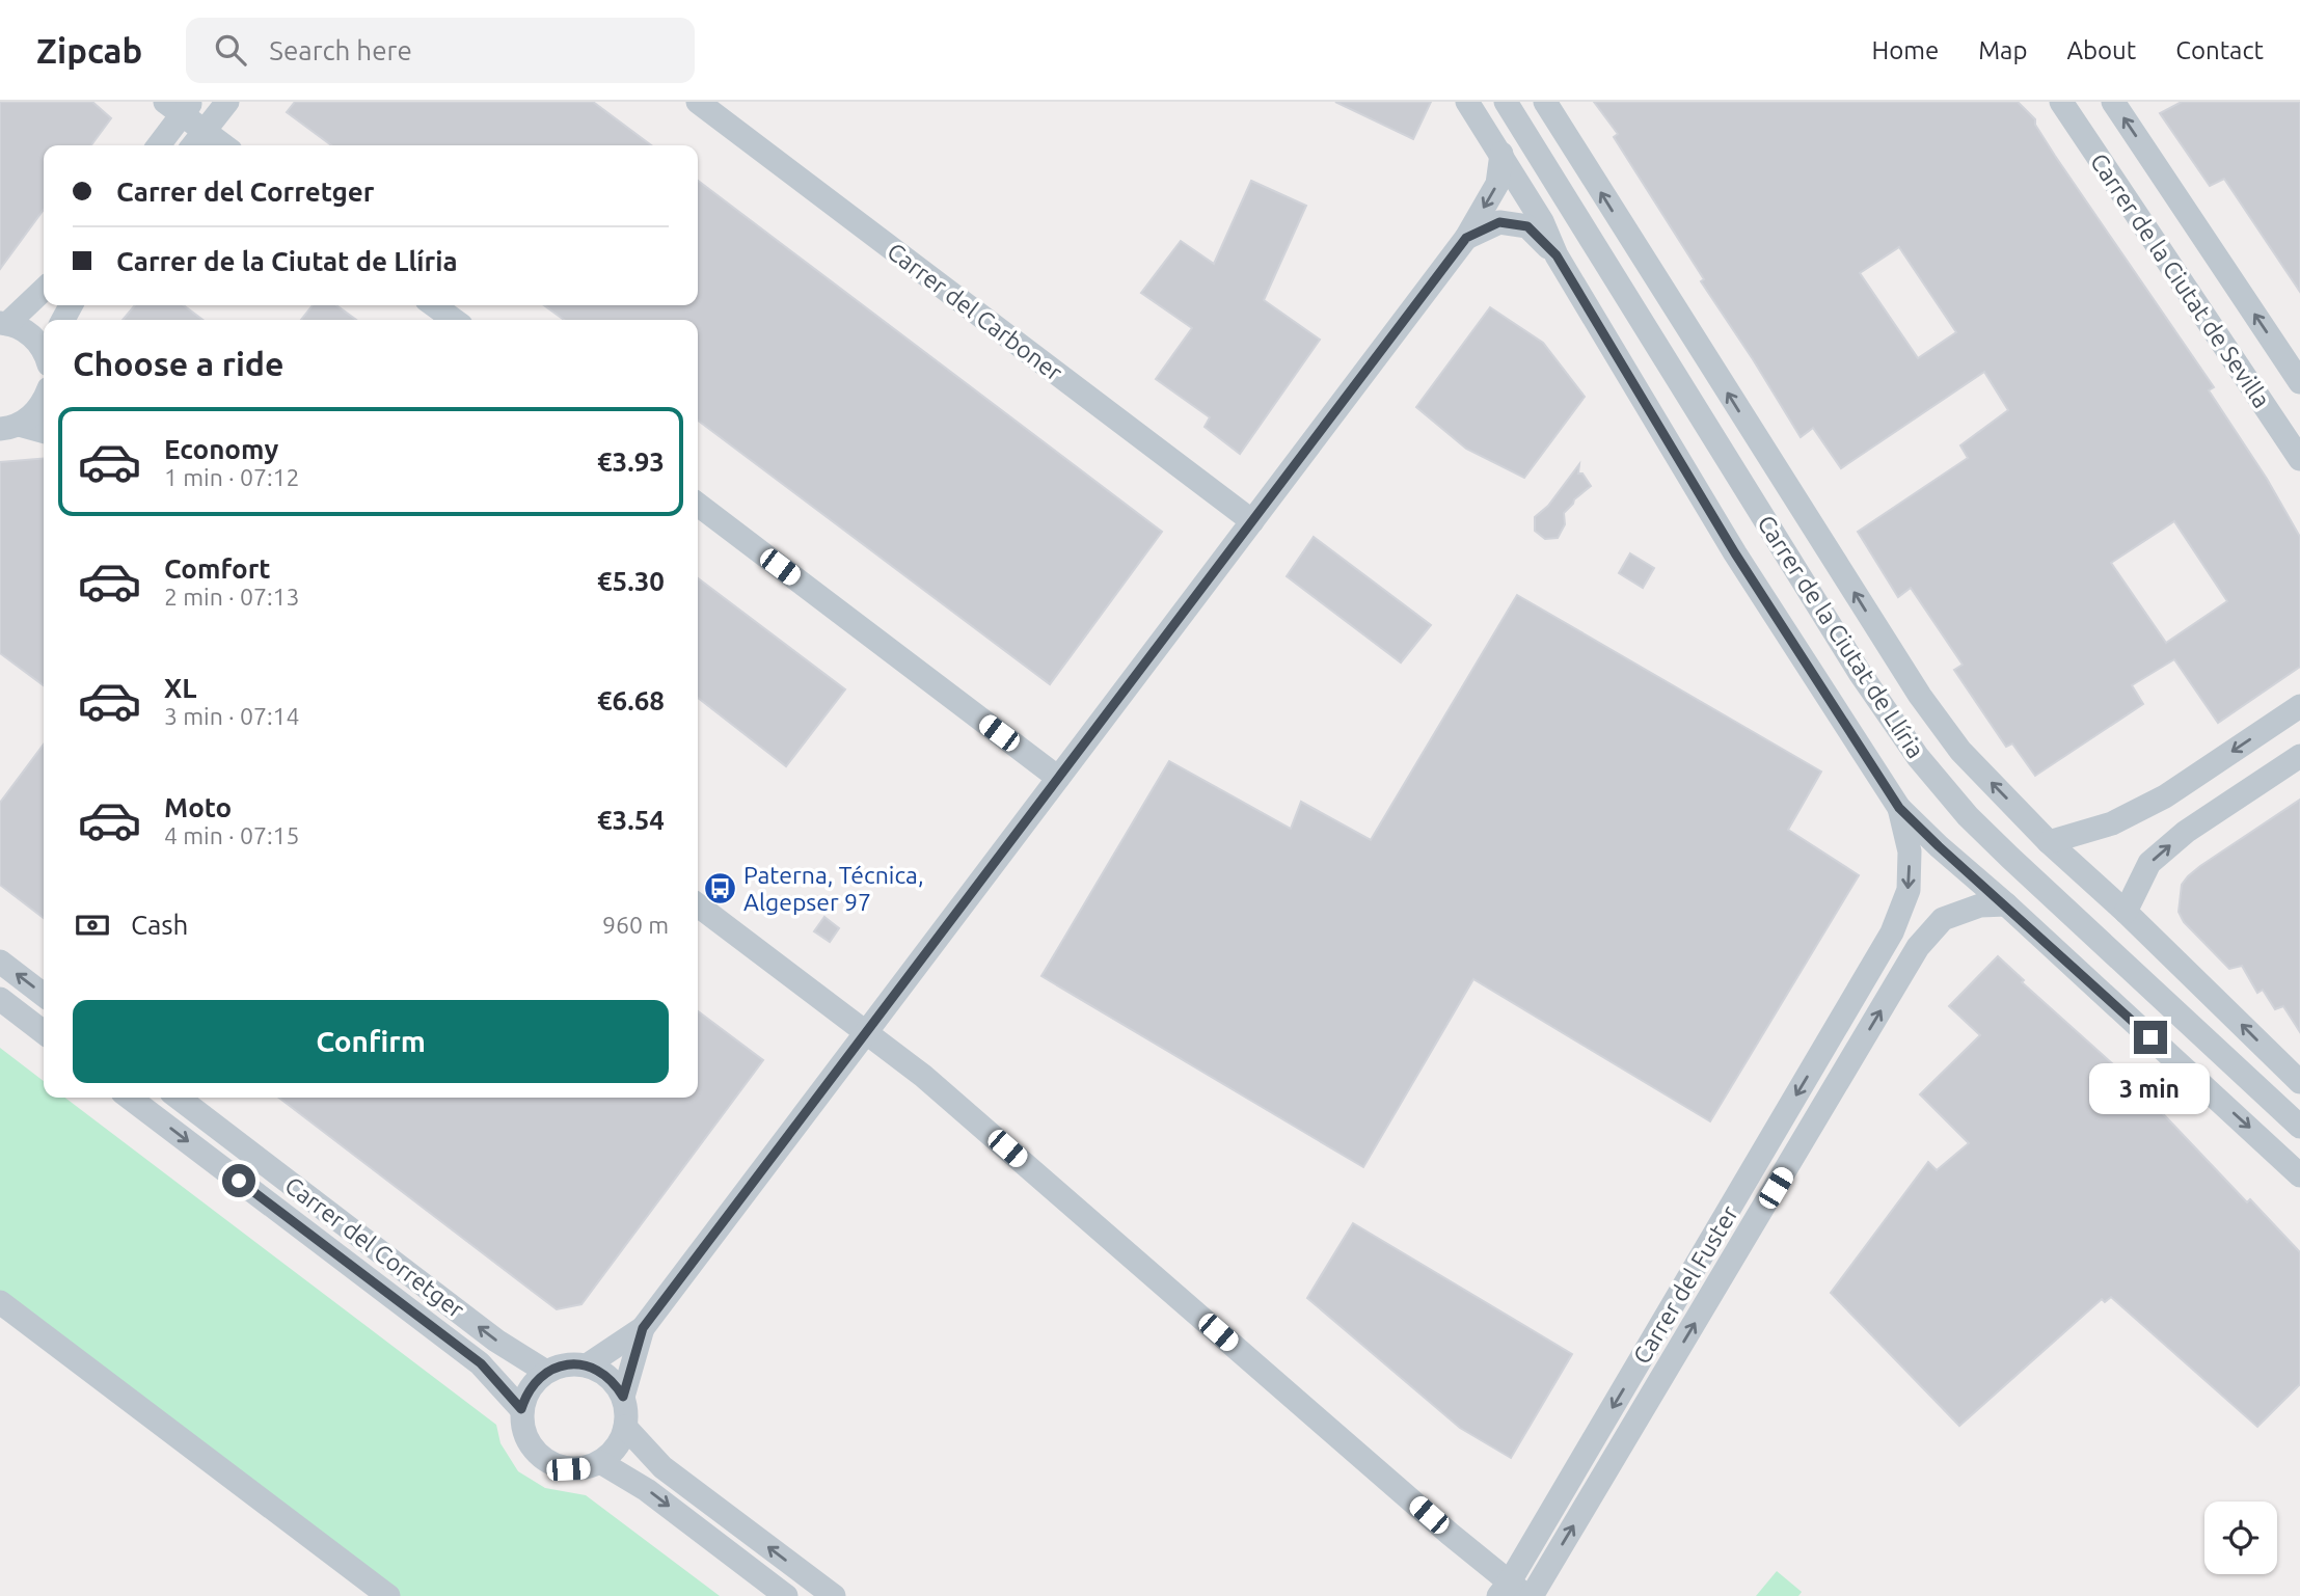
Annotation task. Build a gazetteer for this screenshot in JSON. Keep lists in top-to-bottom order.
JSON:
{
  "streets": {
    "street": [
      "Carrer de la Ciutat de Sevilla",
      "Carrer del Carboner",
      "Carrer de la Ciutat de Llíria",
      "Carrer del Corretger",
      "Carrer del Fuster"
    ]
  },
  "crossings": [
    ["Carrer de la Ciutat de Llíria", "Carrer del Fuster"]
  ],
  "places": {
    "bus stop": ["Paterna, Técnica, Algepser 97"]
  },
  "page": {
    "header": "Zipcab",
    "search": "Search here",
    "nav": [
      "Home",
      "Map",
      "About",
      "Contact"
    ],
    "banner": ["Carrer del Corretger", "Carrer de la Ciutat de Llíria"],
    "heading": "Choose a ride",
    "list": [
      {
        "name": "Economy",
        "note": "1 min · 07:12",
        "value": "€3.93"
      },
      {
        "name": "Comfort",
        "note": "2 min · 07:13",
        "value": "€5.30"
      },
      {
        "name": "XL",
        "note": "3 min · 07:14",
        "value": "€6.68"
      },
      {
        "name": "Moto",
        "note": "4 min · 07:15",
        "value": "€3.54"
      }
    ],
    "pay": ["Cash", "960 m"],
    "buttons": "Confirm",
    "bubble": "3 min"
  }
}
